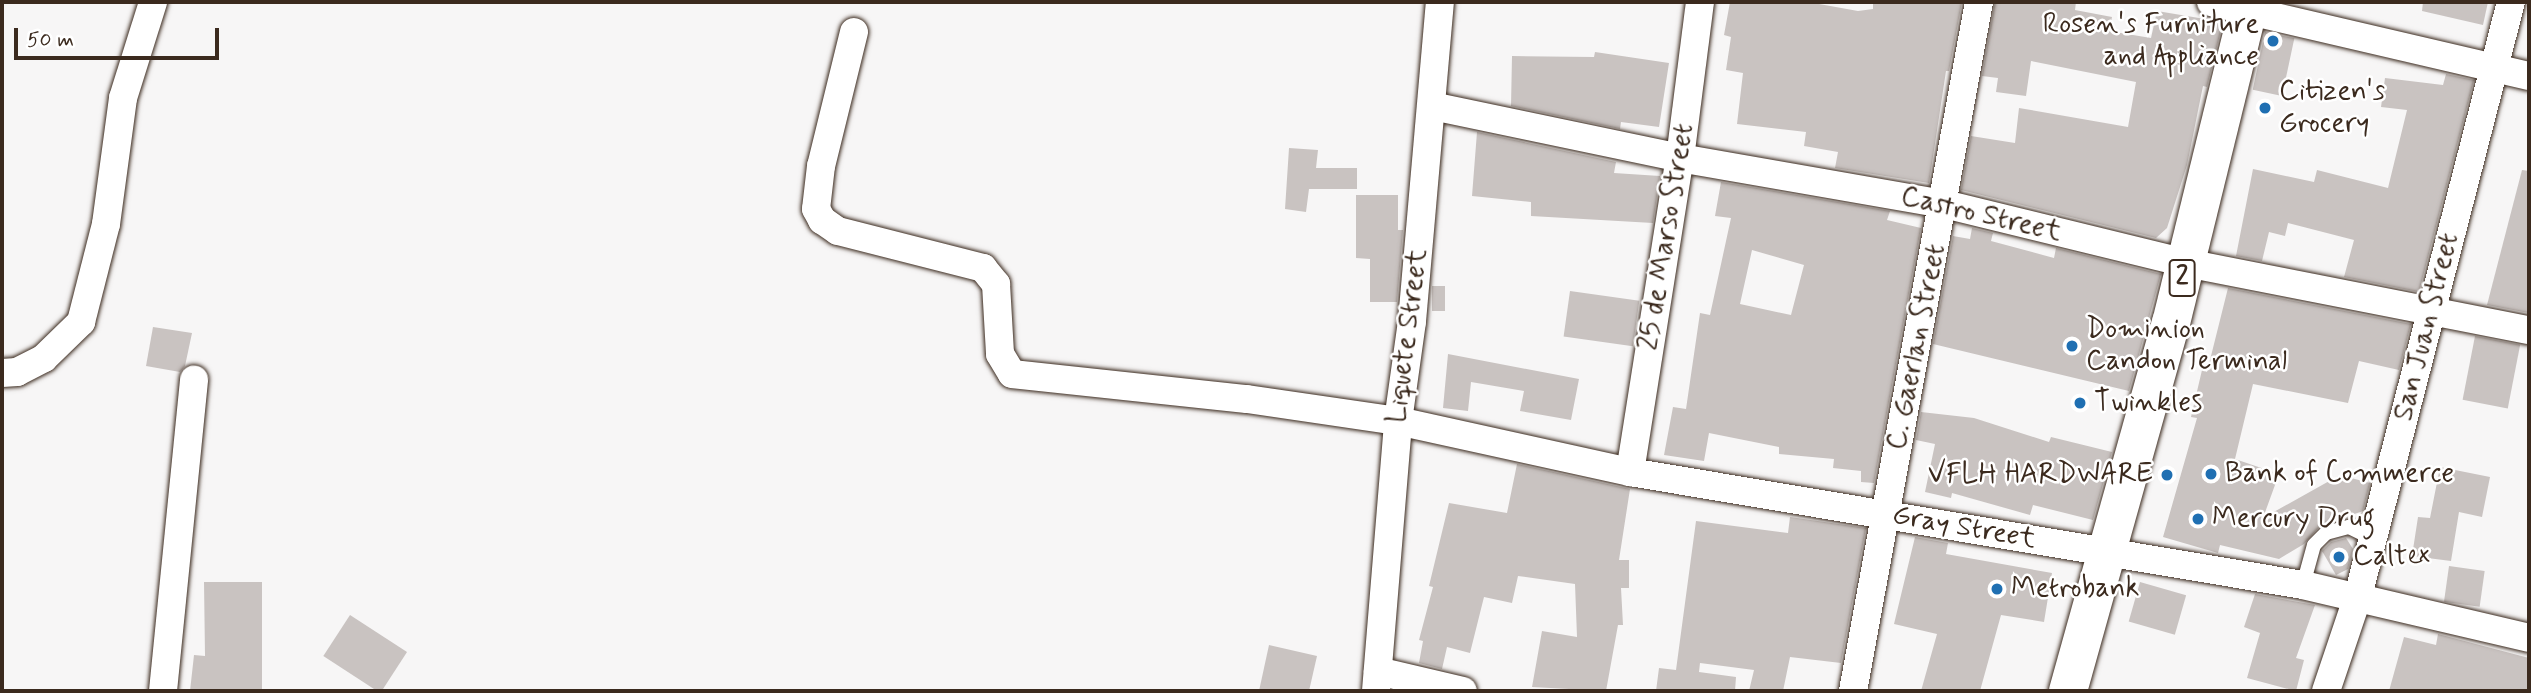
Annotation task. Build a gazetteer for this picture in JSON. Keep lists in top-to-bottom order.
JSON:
{
  "streets": {
    "main road": ["2"],
    "street": [
      "Castro Street",
      "25 de Marso Street",
      "San Juan Street",
      "Liquete Street",
      "C. Gaerlan Street",
      "Gray Street"
    ]
  },
  "crossings": [
    ["Castro Street", "25 de Marso Street"],
    ["Castro Street", "2"],
    ["Castro Street", "San Juan Street"],
    ["Castro Street", "Liquete Street"],
    ["Castro Street", "C. Gaerlan Street"],
    ["25 de Marso Street", "Gray Street"],
    ["2", "Gray Street"],
    ["San Juan Street", "Gray Street"],
    ["Liquete Street", "Gray Street"],
    ["C. Gaerlan Street", "Gray Street"]
  ],
  "places": [
    "Rosen's Furniture and Appliance",
    "Citizen's Grocery",
    "Dominion Candon Terminal",
    "Twinkles",
    "Bank of Commerce",
    "VFLH HARDWARE",
    "Mercury Drug",
    "Caltex",
    "Metrobank"
  ],
  "scale_bar": "50 m"
}
